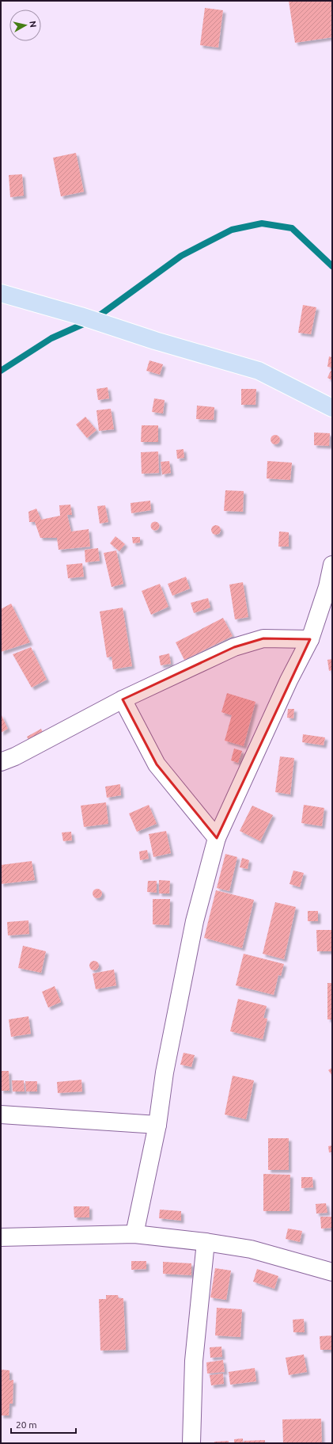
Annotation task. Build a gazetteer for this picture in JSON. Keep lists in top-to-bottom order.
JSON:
{
  "scale_bar": "20 m",
  "north": "right"
}
